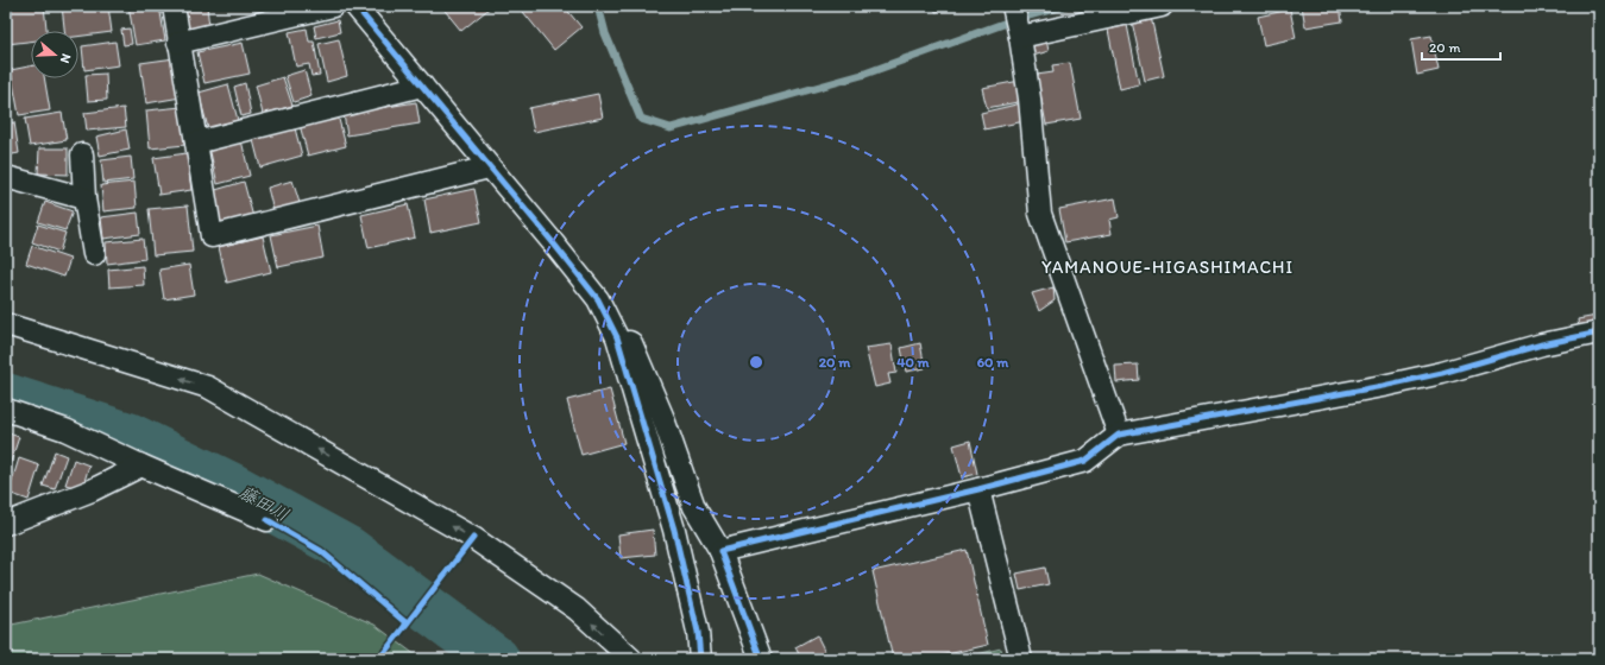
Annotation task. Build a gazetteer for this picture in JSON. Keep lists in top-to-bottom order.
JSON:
{
  "districts": ["YAMANOUE-HIGASHIMACHI"],
  "water": ["藤田川"],
  "scale_bar": "20 m",
  "north": "right",
  "rings": ["20 m", "40 m", "60 m"]
}
